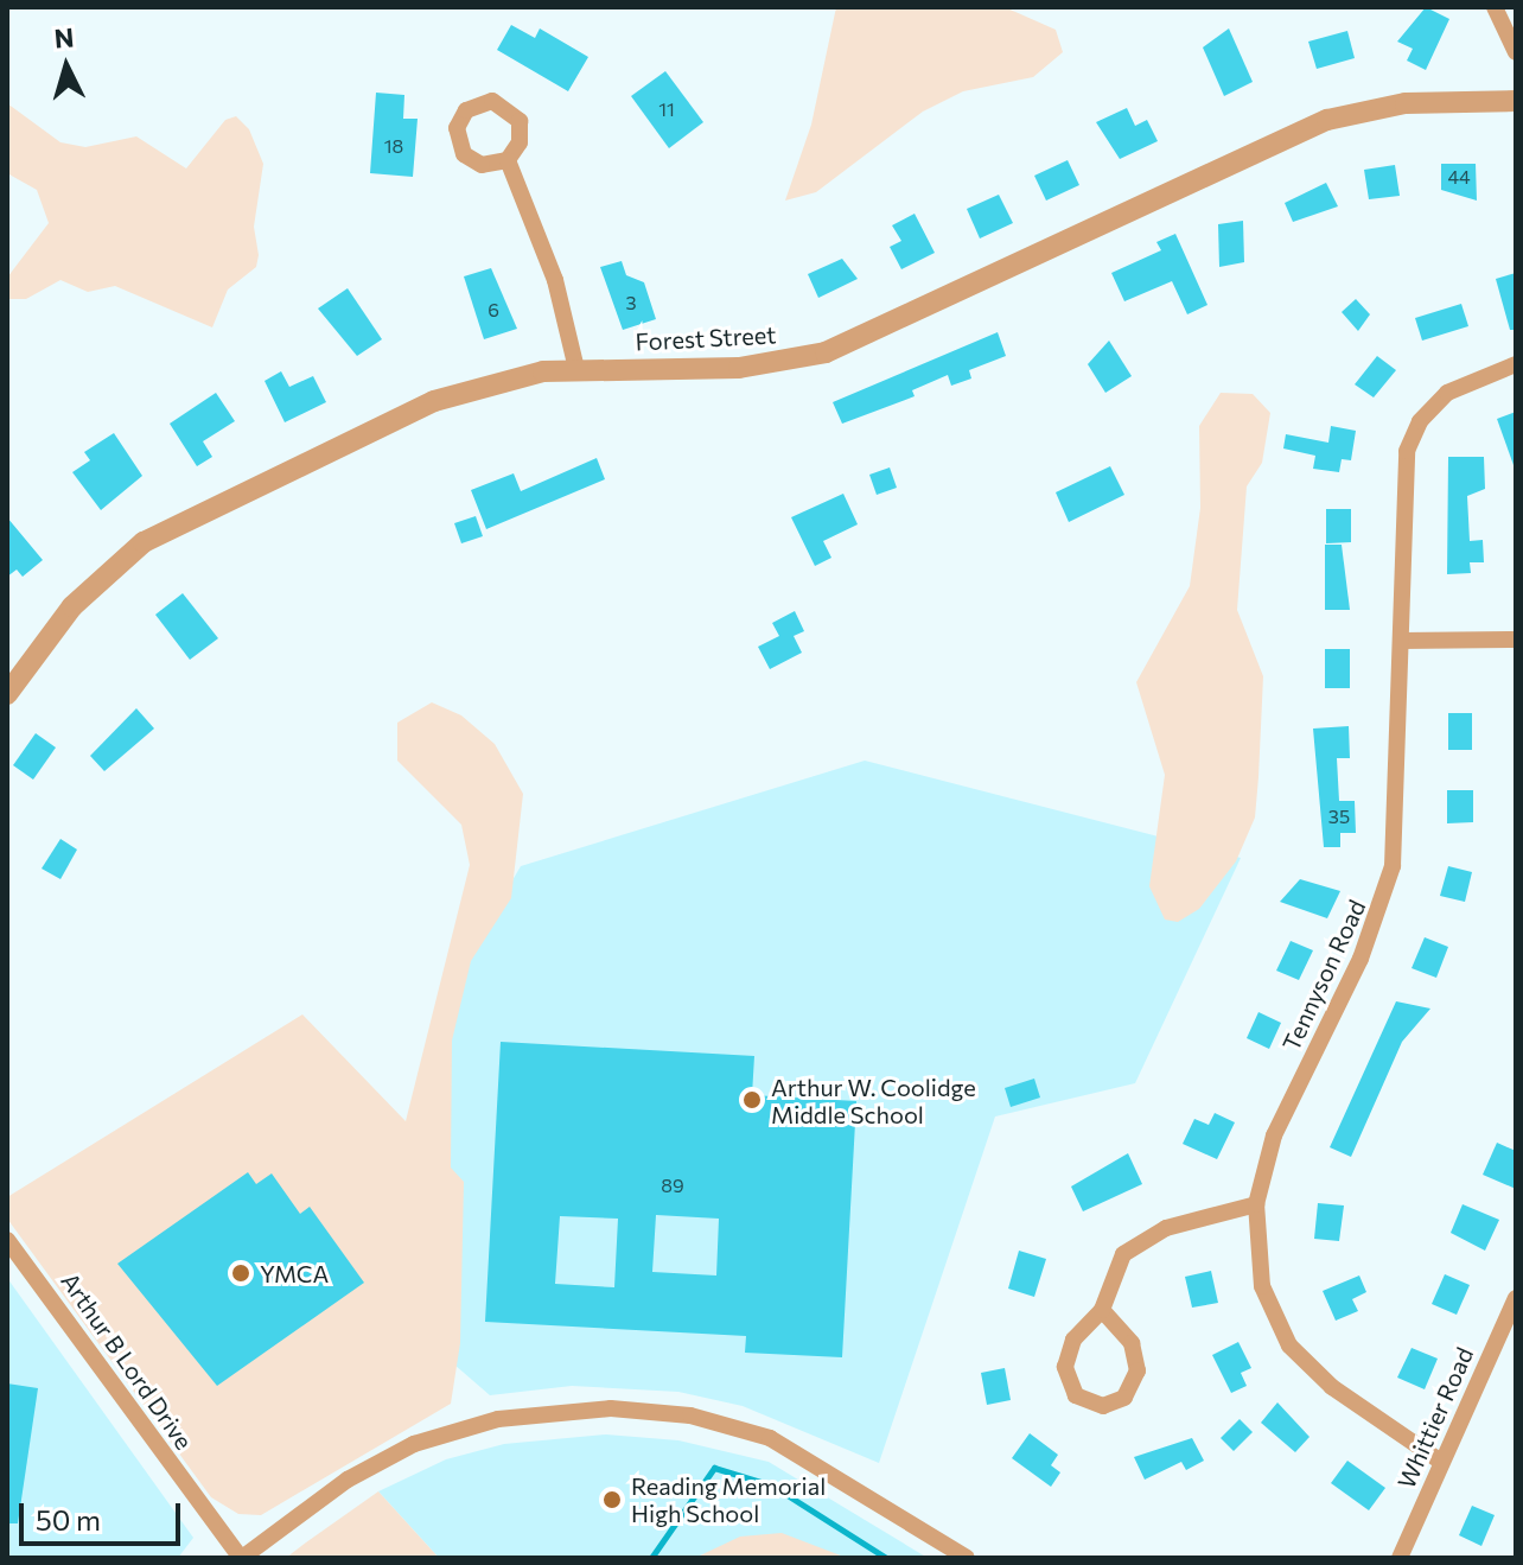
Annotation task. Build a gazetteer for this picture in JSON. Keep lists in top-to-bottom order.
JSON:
{
  "streets": {
    "street": [
      "Forest Street",
      "Tennyson Road",
      "Arthur B Lord Drive",
      "Whittier Road"
    ]
  },
  "crossings": [
    ["Tennyson Road", "Whittier Road"]
  ],
  "places": ["Arthur W. Coolidge Middle School", "YMCA", "Reading Memorial High School"],
  "house_numbers": [
    "11",
    "18",
    "44",
    "3",
    "6",
    "35",
    "89"
  ],
  "scale_bar": "50 m",
  "north": "top"
}
